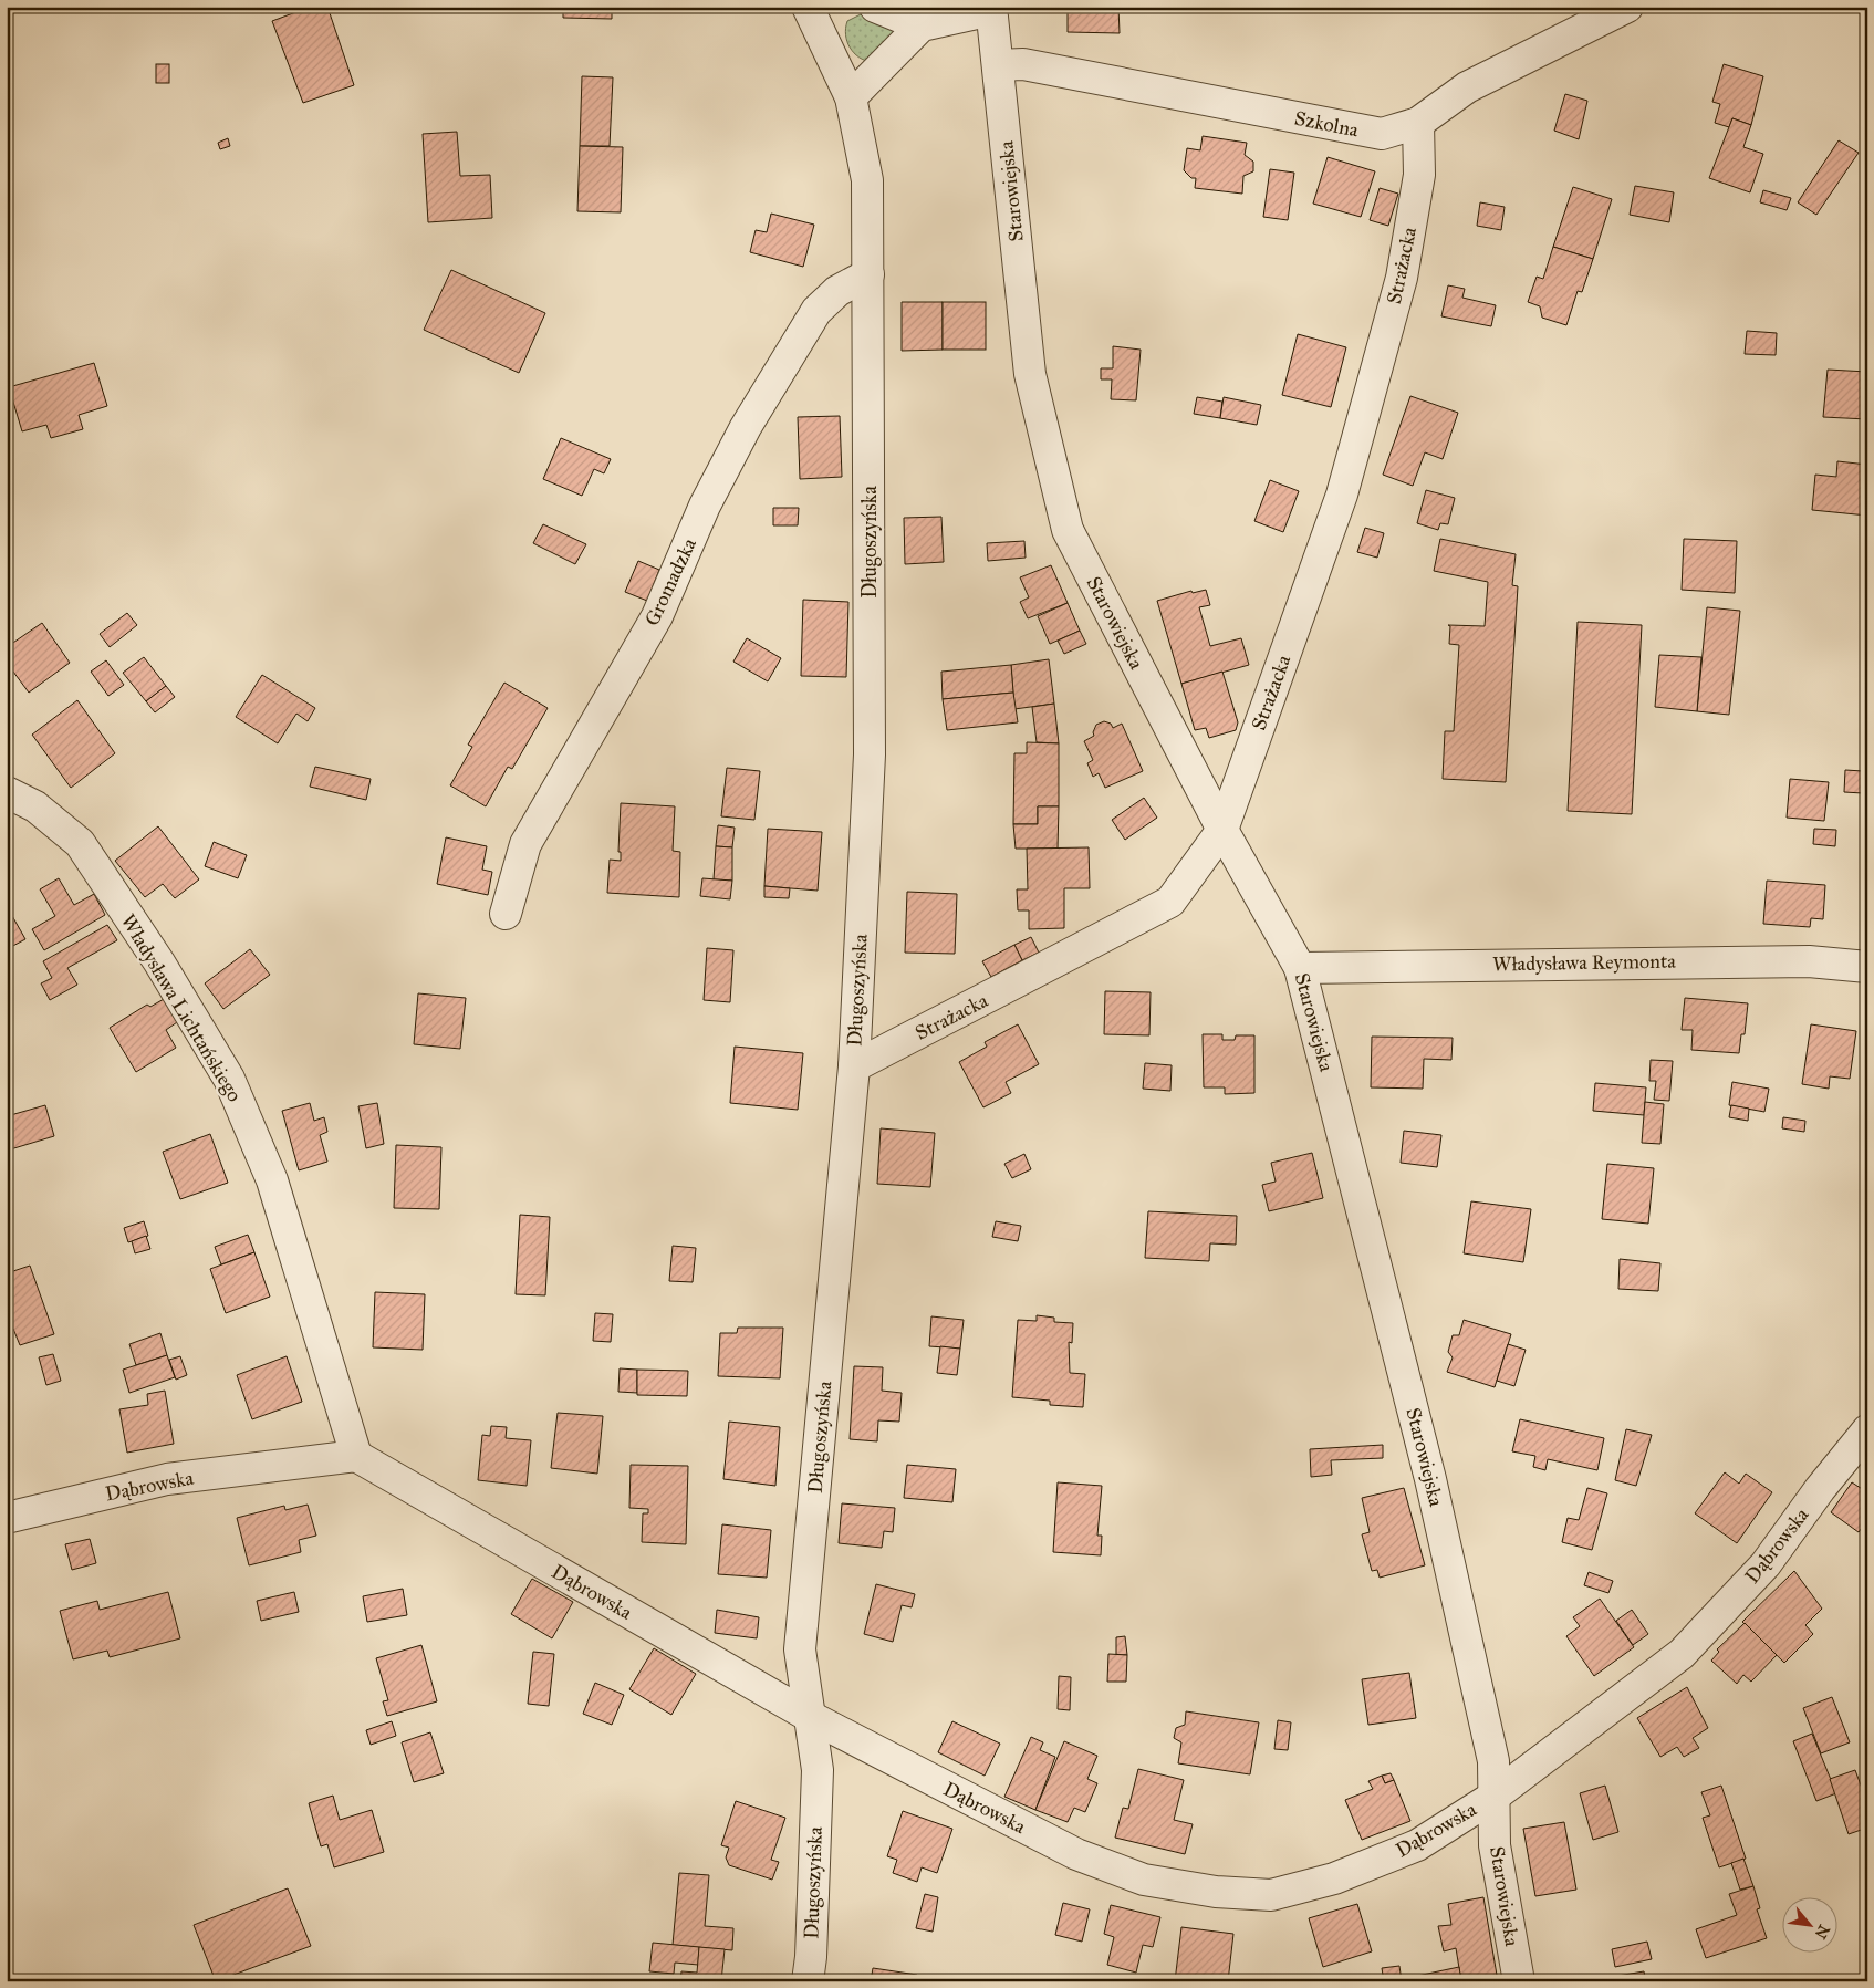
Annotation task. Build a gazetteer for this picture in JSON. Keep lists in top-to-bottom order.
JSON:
{
  "streets": {
    "street": [
      "Szkolna",
      "Starowiejska",
      "Strażacka",
      "Długoszyńska",
      "Gromadzka",
      "Władysława Reymonta",
      "Władysława Lichtańskiego",
      "Dąbrowska"
    ]
  },
  "crossings": [
    ["Szkolna", "Starowiejska"],
    ["Szkolna", "Strażacka"],
    ["Starowiejska", "Strażacka"],
    ["Starowiejska", "Władysława Reymonta"],
    ["Starowiejska", "Dąbrowska"],
    ["Strażacka", "Długoszyńska"],
    ["Długoszyńska", "Gromadzka"],
    ["Długoszyńska", "Dąbrowska"],
    ["Władysława Lichtańskiego", "Dąbrowska"]
  ],
  "north": "bottom right"
}
